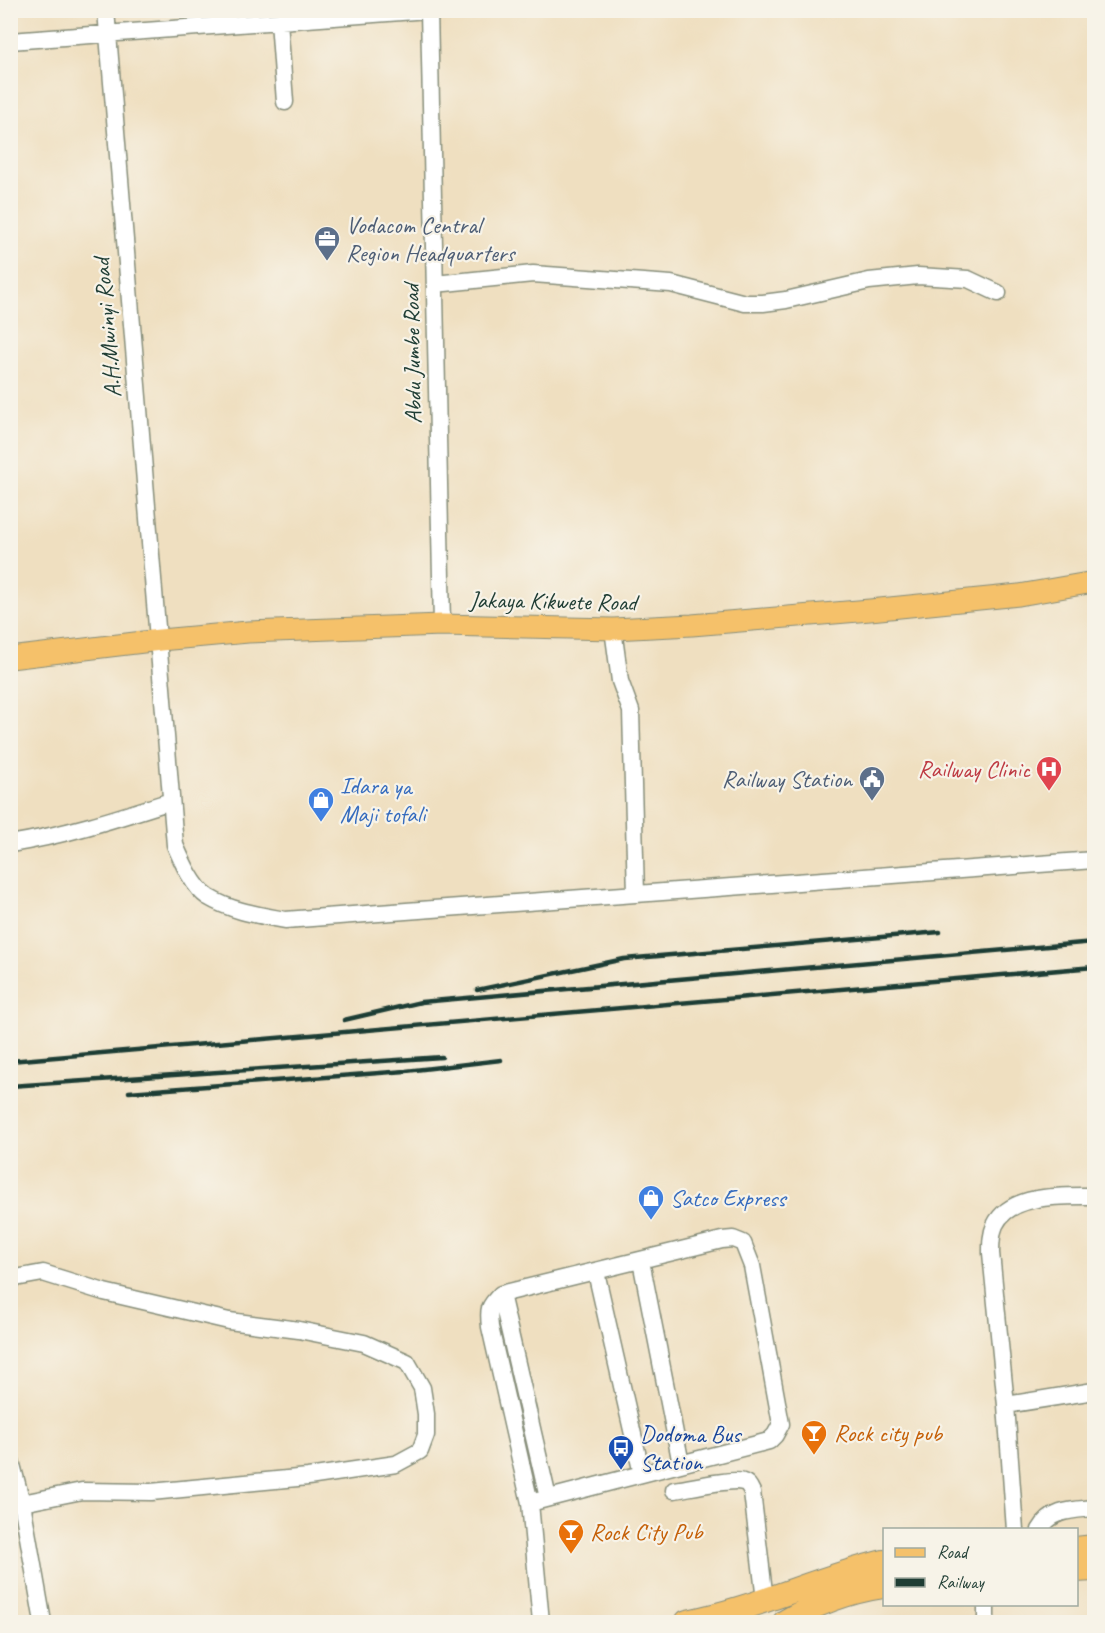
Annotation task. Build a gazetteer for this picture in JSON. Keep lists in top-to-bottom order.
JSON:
{
  "streets": {
    "main road": ["Jakaya Kikwete Road"],
    "street": ["A.H.Mwinyi Road", "Abdu Jumbe Road"]
  },
  "crossings": [
    ["A.H.Mwinyi Road", "Jakaya Kikwete Road"],
    ["Abdu Jumbe Road", "Jakaya Kikwete Road"]
  ],
  "places": {
    "office": ["Vodacom Central Region Headquarters"],
    "hospital": ["Railway Clinic"],
    "public building": ["Railway Station"],
    "shop": ["Idara ya Maji tofali", "Satco Express"],
    "bar": ["Rock city pub", "Rock City Pub"],
    "bus stop": ["Dodoma Bus Station"]
  },
  "legend": ["Road", "Railway"]
}
